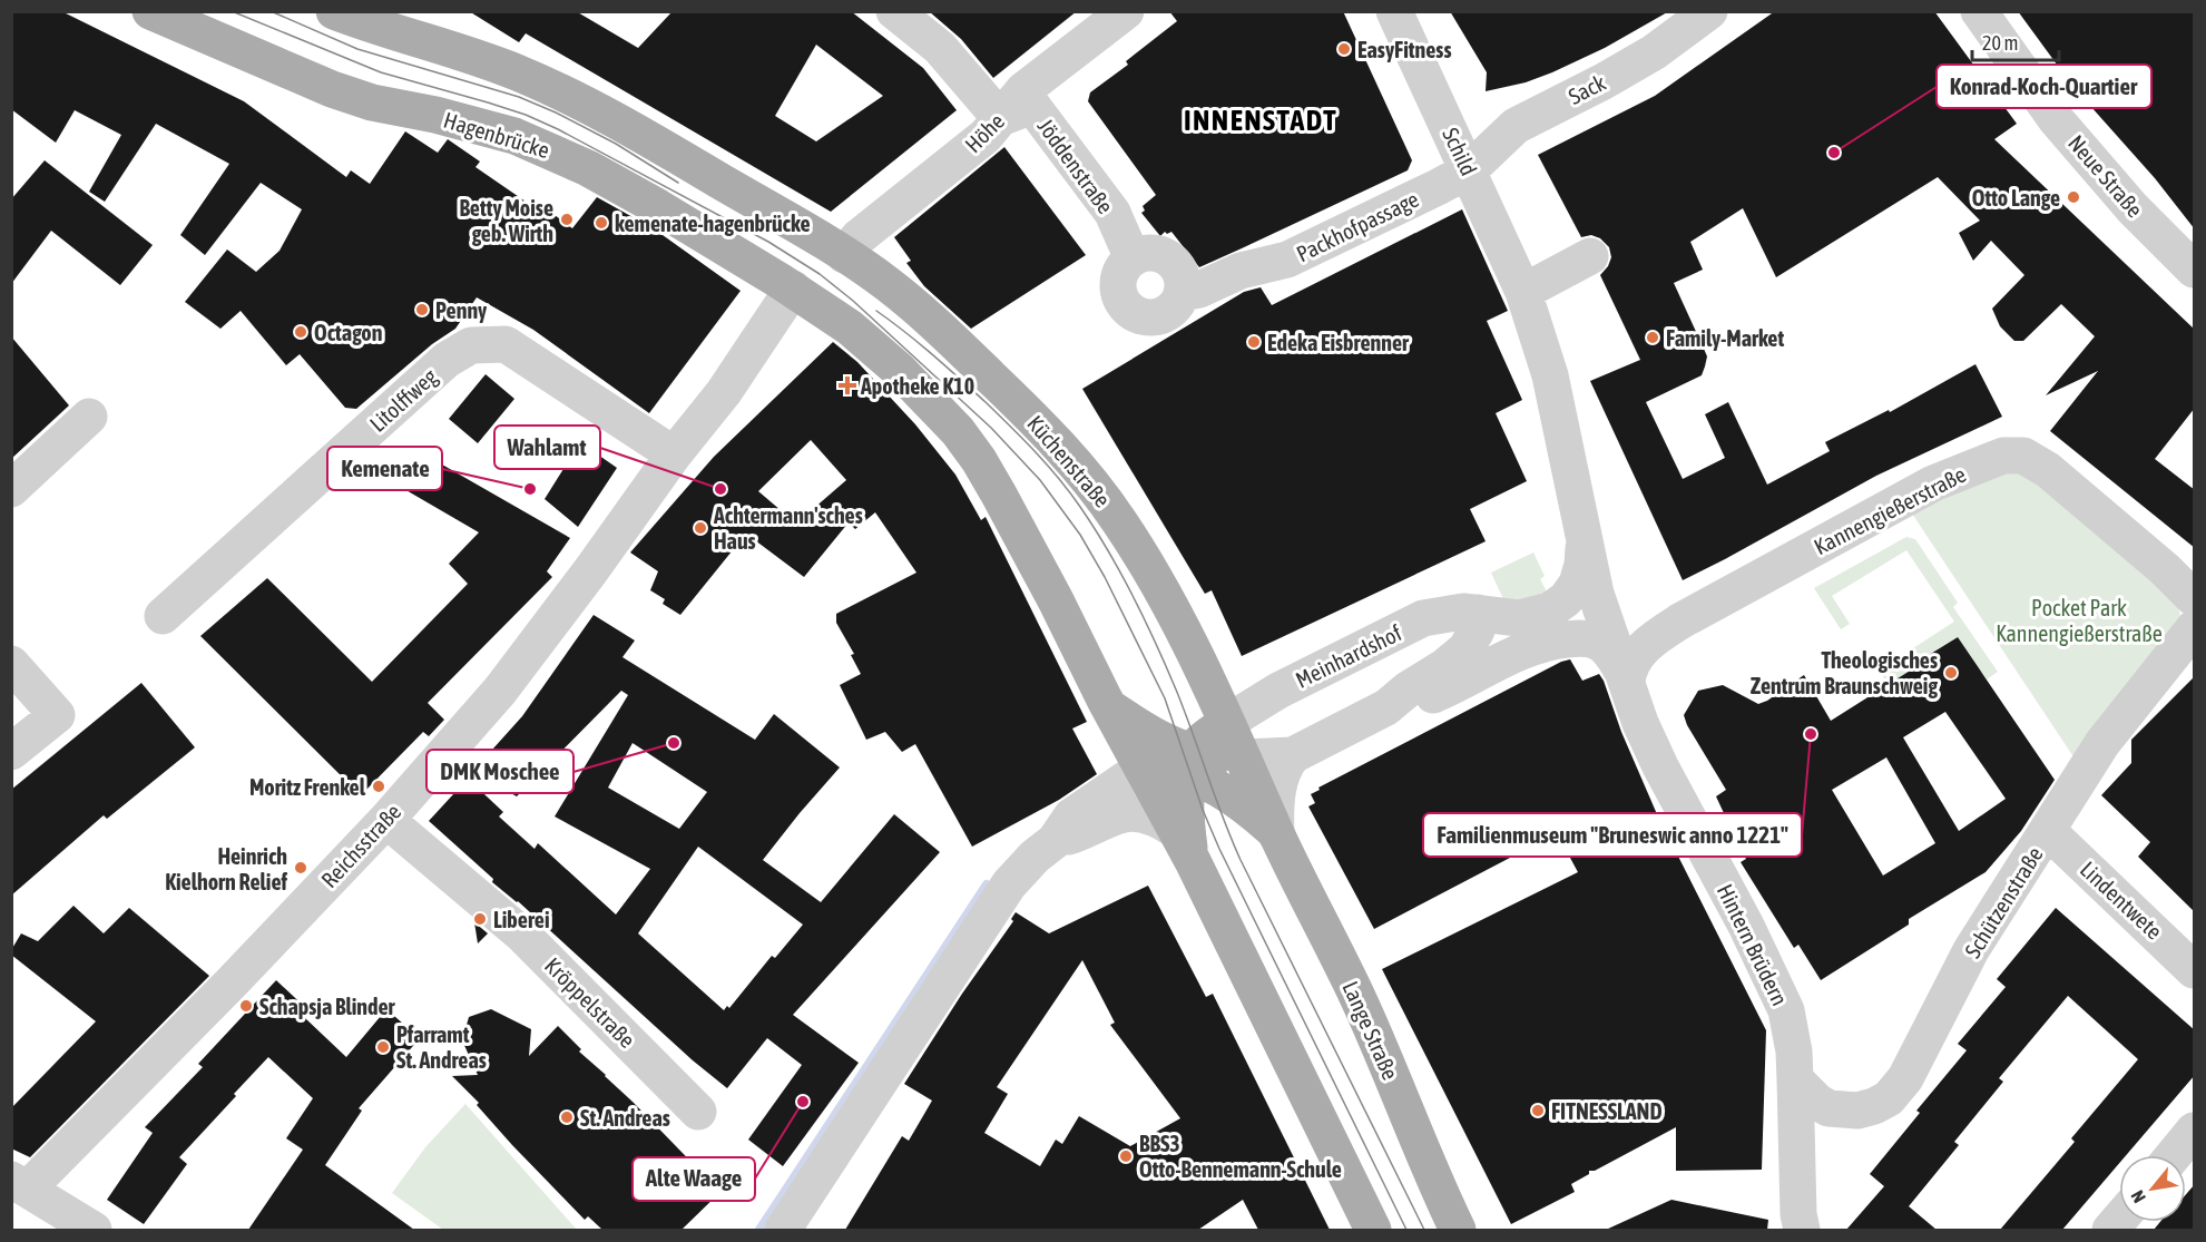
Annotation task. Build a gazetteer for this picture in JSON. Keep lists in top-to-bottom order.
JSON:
{
  "streets": {
    "main road": ["Hagenbrücke", "Küchenstraße", "Lange Straße"],
    "street": [
      "Sack",
      "Höhe",
      "Schild",
      "Jöddenstraße",
      "Neue Straße",
      "Packhofpassage",
      "Litolffweg",
      "Kannengießerstraße",
      "Meinhardshof",
      "Reichsstraße",
      "Lindentwete",
      "Schützenstraße",
      "Hintern Brüdern",
      "Kröppelstraße"
    ]
  },
  "crossings": [
    ["Sack", "Schild"],
    ["Sack", "Packhofpassage"],
    ["Höhe", "Jöddenstraße"],
    ["Höhe", "Küchenstraße"],
    ["Hagenbrücke", "Reichsstraße"],
    ["Schild", "Packhofpassage"],
    ["Schild", "Hintern Brüdern"],
    ["Jöddenstraße", "Packhofpassage"],
    ["Litolffweg", "Reichsstraße"],
    ["Küchenstraße", "Meinhardshof"],
    ["Küchenstraße", "Lange Straße"],
    ["Kannengießerstraße", "Schützenstraße"],
    ["Kannengießerstraße", "Hintern Brüdern"],
    ["Meinhardshof", "Hintern Brüdern"],
    ["Meinhardshof", "Lange Straße"],
    ["Reichsstraße", "Kröppelstraße"],
    ["Lindentwete", "Schützenstraße"],
    ["Schützenstraße", "Hintern Brüdern"]
  ],
  "districts": ["INNENSTADT"],
  "parks": ["Pocket Park Kannengießerstraße"],
  "places": {
    "other": [
      "EasyFitness",
      "Konrad-Koch-Quartier",
      "Otto Lange",
      "Betty Moise geb. Wirth",
      "kemenate-hagenbrücke",
      "Penny",
      "Octagon",
      "Family-Market",
      "Edeka Eisbrenner",
      "Kemenate",
      "Wahlamt",
      "Achtermann'sches Haus",
      "Theologisches Zentrum Braunschweig",
      "Familienmuseum \"Bruneswic anno 1221\"",
      "DMK Moschee",
      "Moritz Frenkel",
      "Heinrich Kielhorn Relief",
      "Liberei",
      "Schapsja Blinder",
      "Pfarramt St. Andreas",
      "Alte Waage",
      "FITNESSLAND",
      "St. Andreas",
      "BBS3 Otto-Bennemann-Schule"
    ],
    "health": ["Apotheke K10"]
  },
  "scale_bar": "20 m",
  "north": "bottom left"
}
